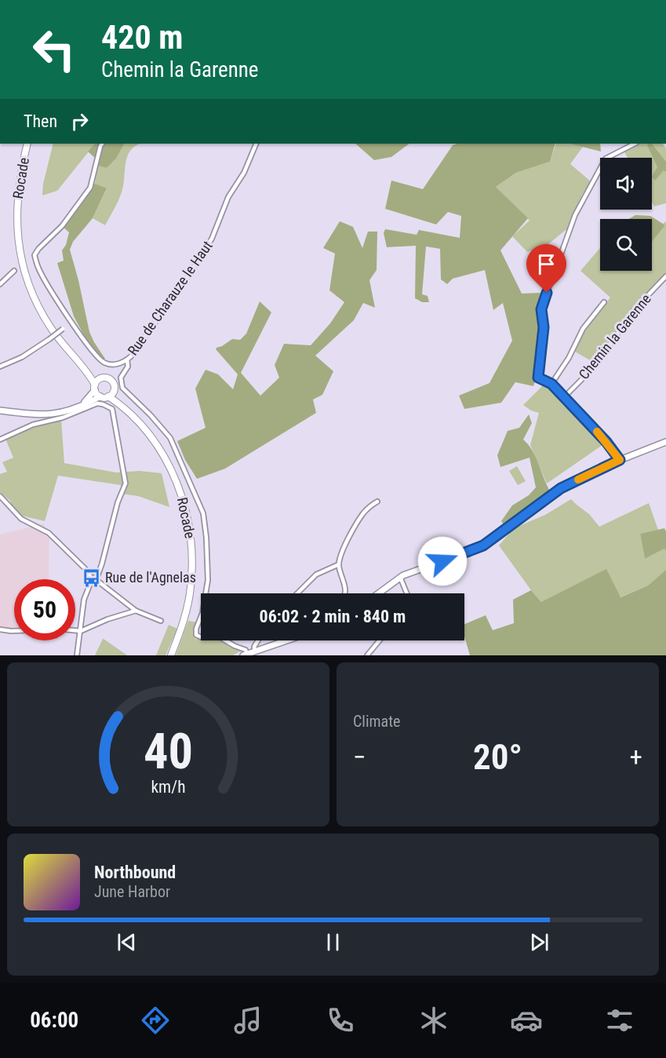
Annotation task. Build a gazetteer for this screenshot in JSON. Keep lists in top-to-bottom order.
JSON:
{
  "streets": {
    "main road": ["Rocade"],
    "street": ["Rue de Charauze le Haut", "Chemin la Garenne"]
  },
  "places": {
    "bus stop": ["Rue de l'Agnelas"]
  },
  "page": {
    "turn": ["420 m", "Chemin la Garenne"],
    "then": "Then",
    "limit": "50",
    "trip": "06:02 · 2 min · 840 m",
    "tile": "Climate",
    "heat": ["−", "20°", "+"],
    "song": ["Northbound", "June Harbor"],
    "tabs": "06:00",
    "gauge": ["40", "km/h"]
  }
}
